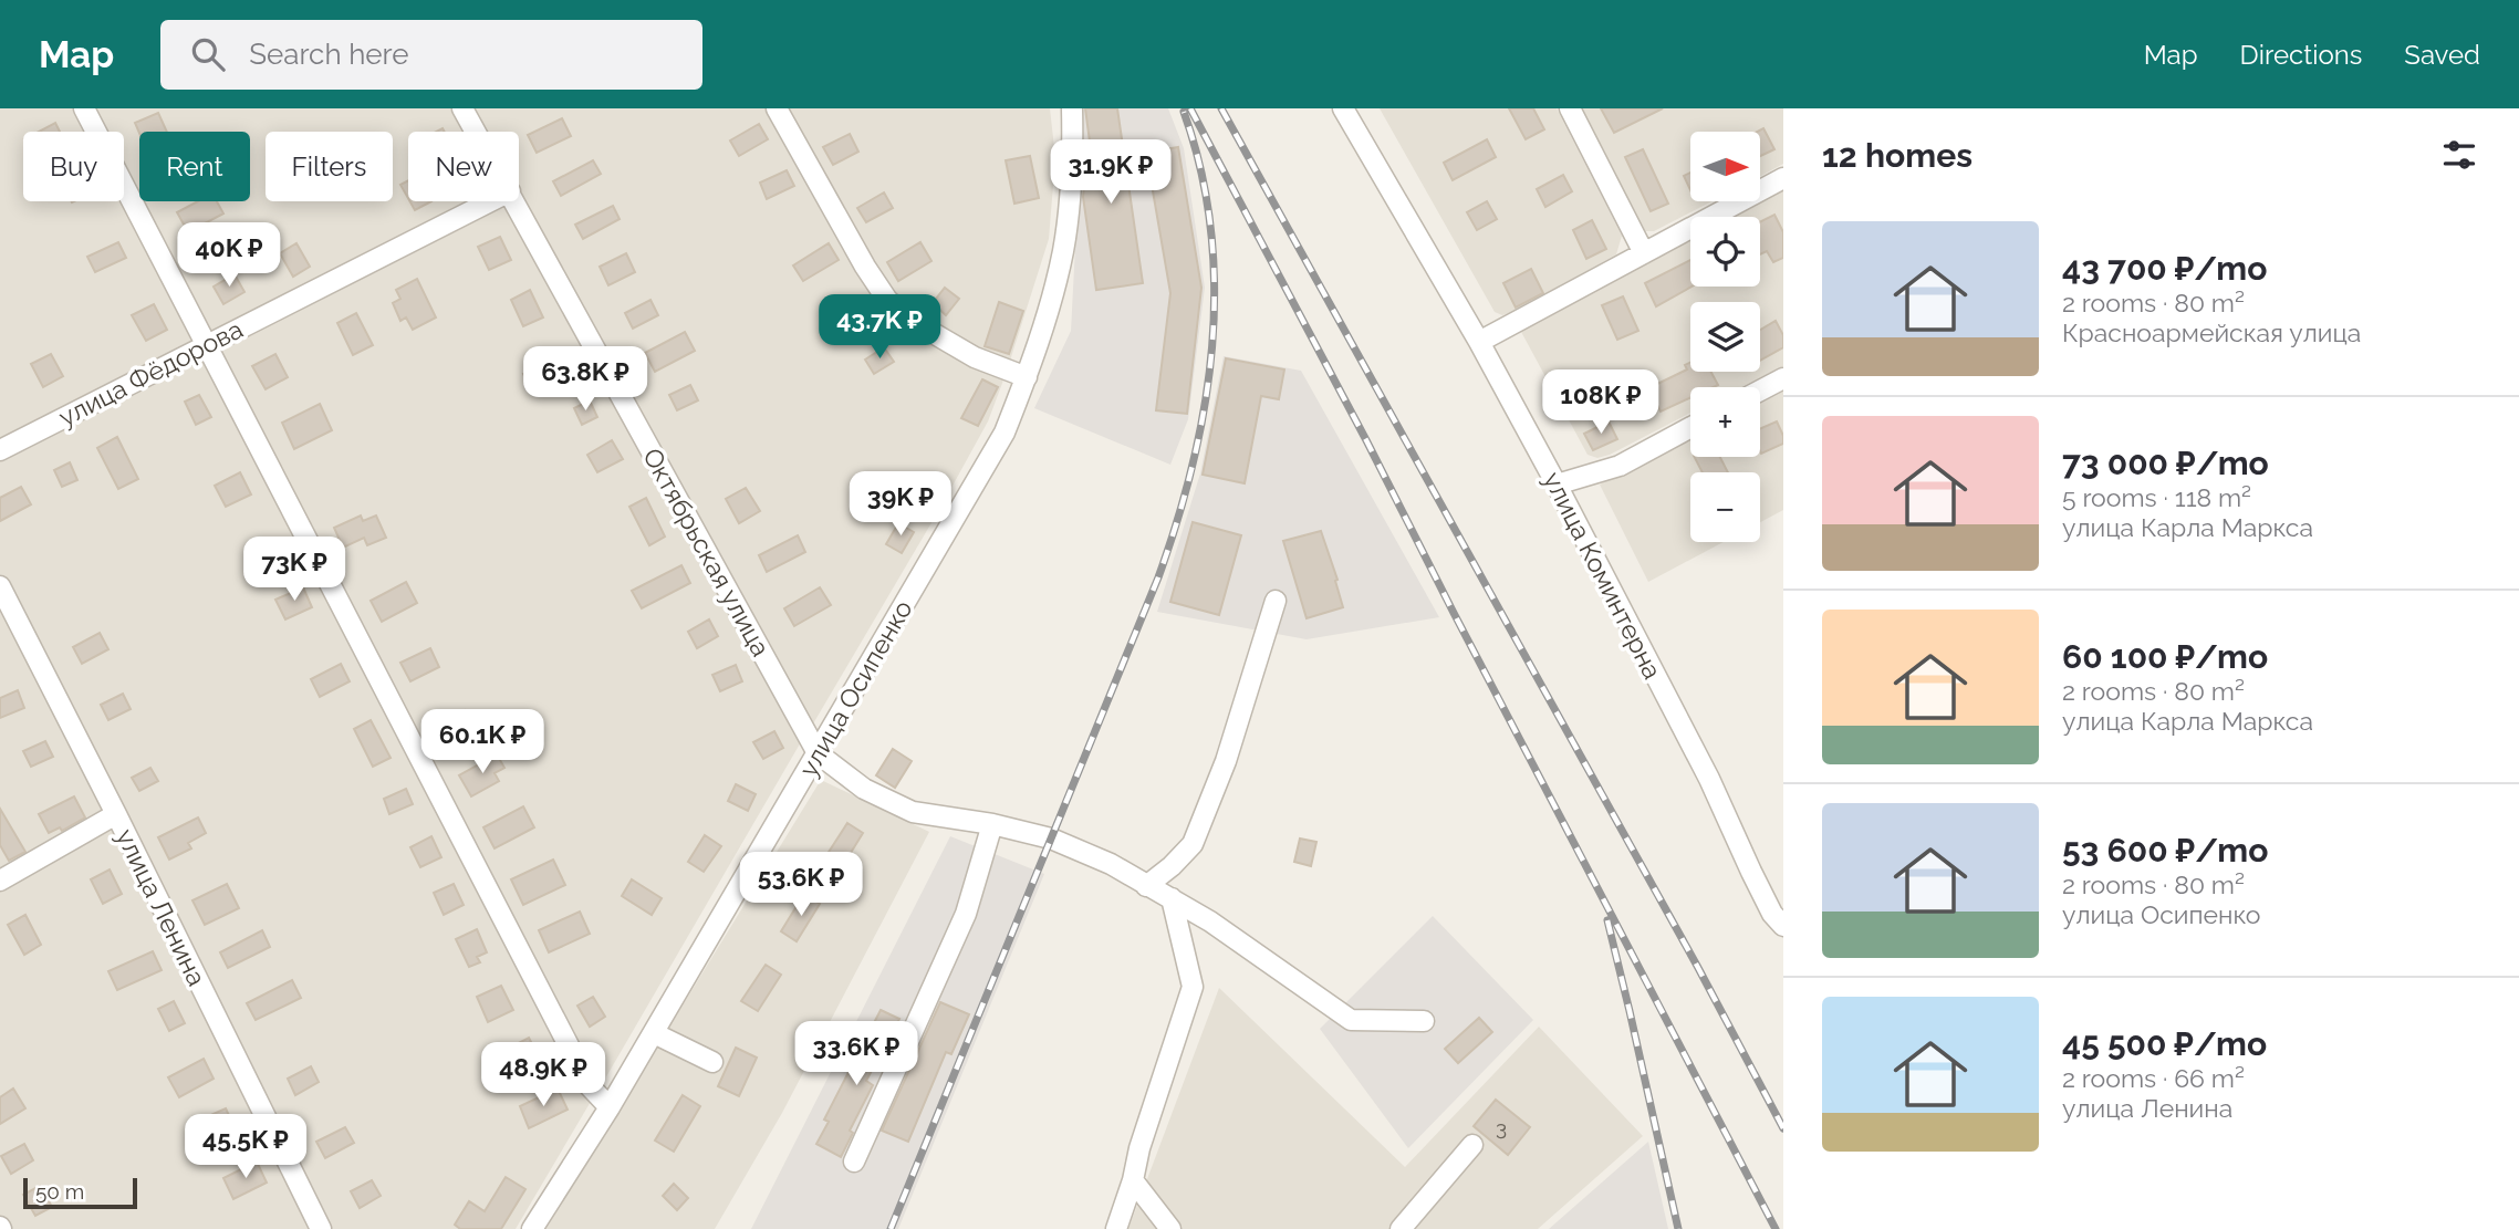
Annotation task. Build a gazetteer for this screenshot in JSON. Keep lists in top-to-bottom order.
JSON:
{
  "streets": {
    "street": [
      "улица Фёдорова",
      "Октябрьская улица",
      "улица Коминтерна",
      "улица Осипенко",
      "улица Ленина"
    ]
  },
  "crossings": [
    ["Октябрьская улица", "улица Осипенко"]
  ],
  "house_numbers": ["3"],
  "scale_bar": "50 m",
  "north": "right",
  "page": {
    "header": "Map",
    "search": "Search here",
    "nav": ["Map", "Directions", "Saved"],
    "heading": "12 homes",
    "map_buttons": ["+", "−"],
    "chip": [
      "Buy",
      "Rent",
      "Filters",
      "New"
    ],
    "price": [
      "31.9K ₽",
      "40K ₽",
      "43.7K ₽",
      "63.8K ₽",
      "108K ₽",
      "39K ₽",
      "73K ₽",
      "60.1K ₽",
      "53.6K ₽",
      "33.6K ₽",
      "48.9K ₽",
      "45.5K ₽"
    ],
    "list": [
      {
        "name": "43 700 ₽/mo",
        "note": "2 rooms · 80 m² · Красноармейская улица"
      },
      {
        "name": "73 000 ₽/mo",
        "note": "5 rooms · 118 m² · улица Карла Маркса"
      },
      {
        "name": "60 100 ₽/mo",
        "note": "2 rooms · 80 m² · улица Карла Маркса"
      },
      {
        "name": "53 600 ₽/mo",
        "note": "2 rooms · 80 m² · улица Осипенко"
      },
      {
        "name": "45 500 ₽/mo",
        "note": "2 rooms · 66 m² · улица Ленина"
      }
    ],
    "scale": "50 m"
  }
}
